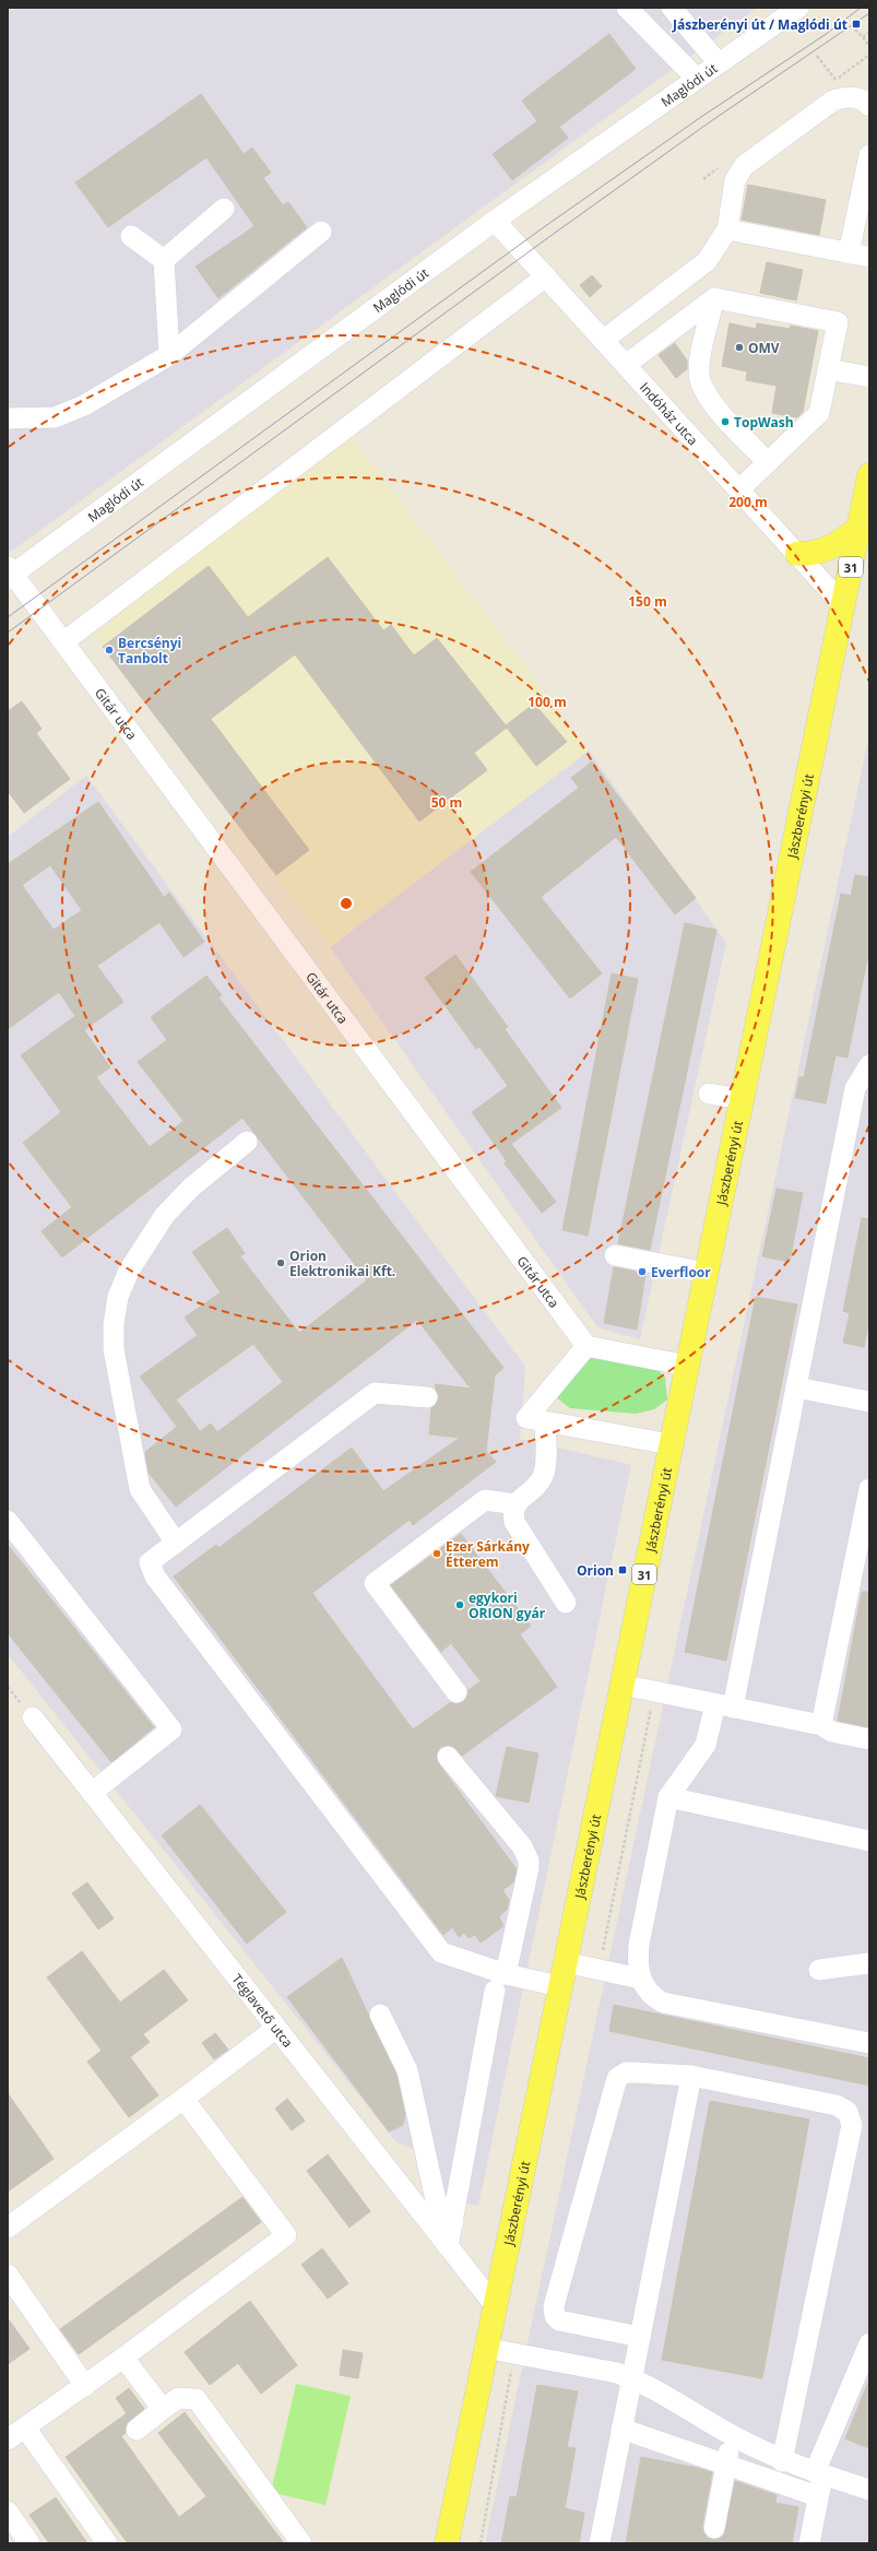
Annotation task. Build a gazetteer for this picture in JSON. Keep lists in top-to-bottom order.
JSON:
{
  "streets": {
    "main road": ["31", "Jászberényi út"],
    "street": [
      "Maglódi út",
      "Indóház utca",
      "Gitár utca",
      "Téglavető utca"
    ]
  },
  "crossings": [
    ["Maglódi út", "Indóház utca"],
    ["Maglódi út", "Gitár utca"],
    ["Indóház utca", "Jászberényi út"],
    ["Jászberényi út", "Téglavető utca"]
  ],
  "places": {
    "transit": ["Jászberényi út / Maglódi út", "Orion"],
    "other": [
      "OMV",
      "TopWash",
      "Bercsényi Tanbolt",
      "Orion Elektronikai Kft.",
      "Everfloor",
      "Ezer Sárkány Étterem",
      "egykori ORION gyár"
    ]
  },
  "rings": [
    "200 m",
    "150 m",
    "100 m",
    "50 m"
  ]
}
